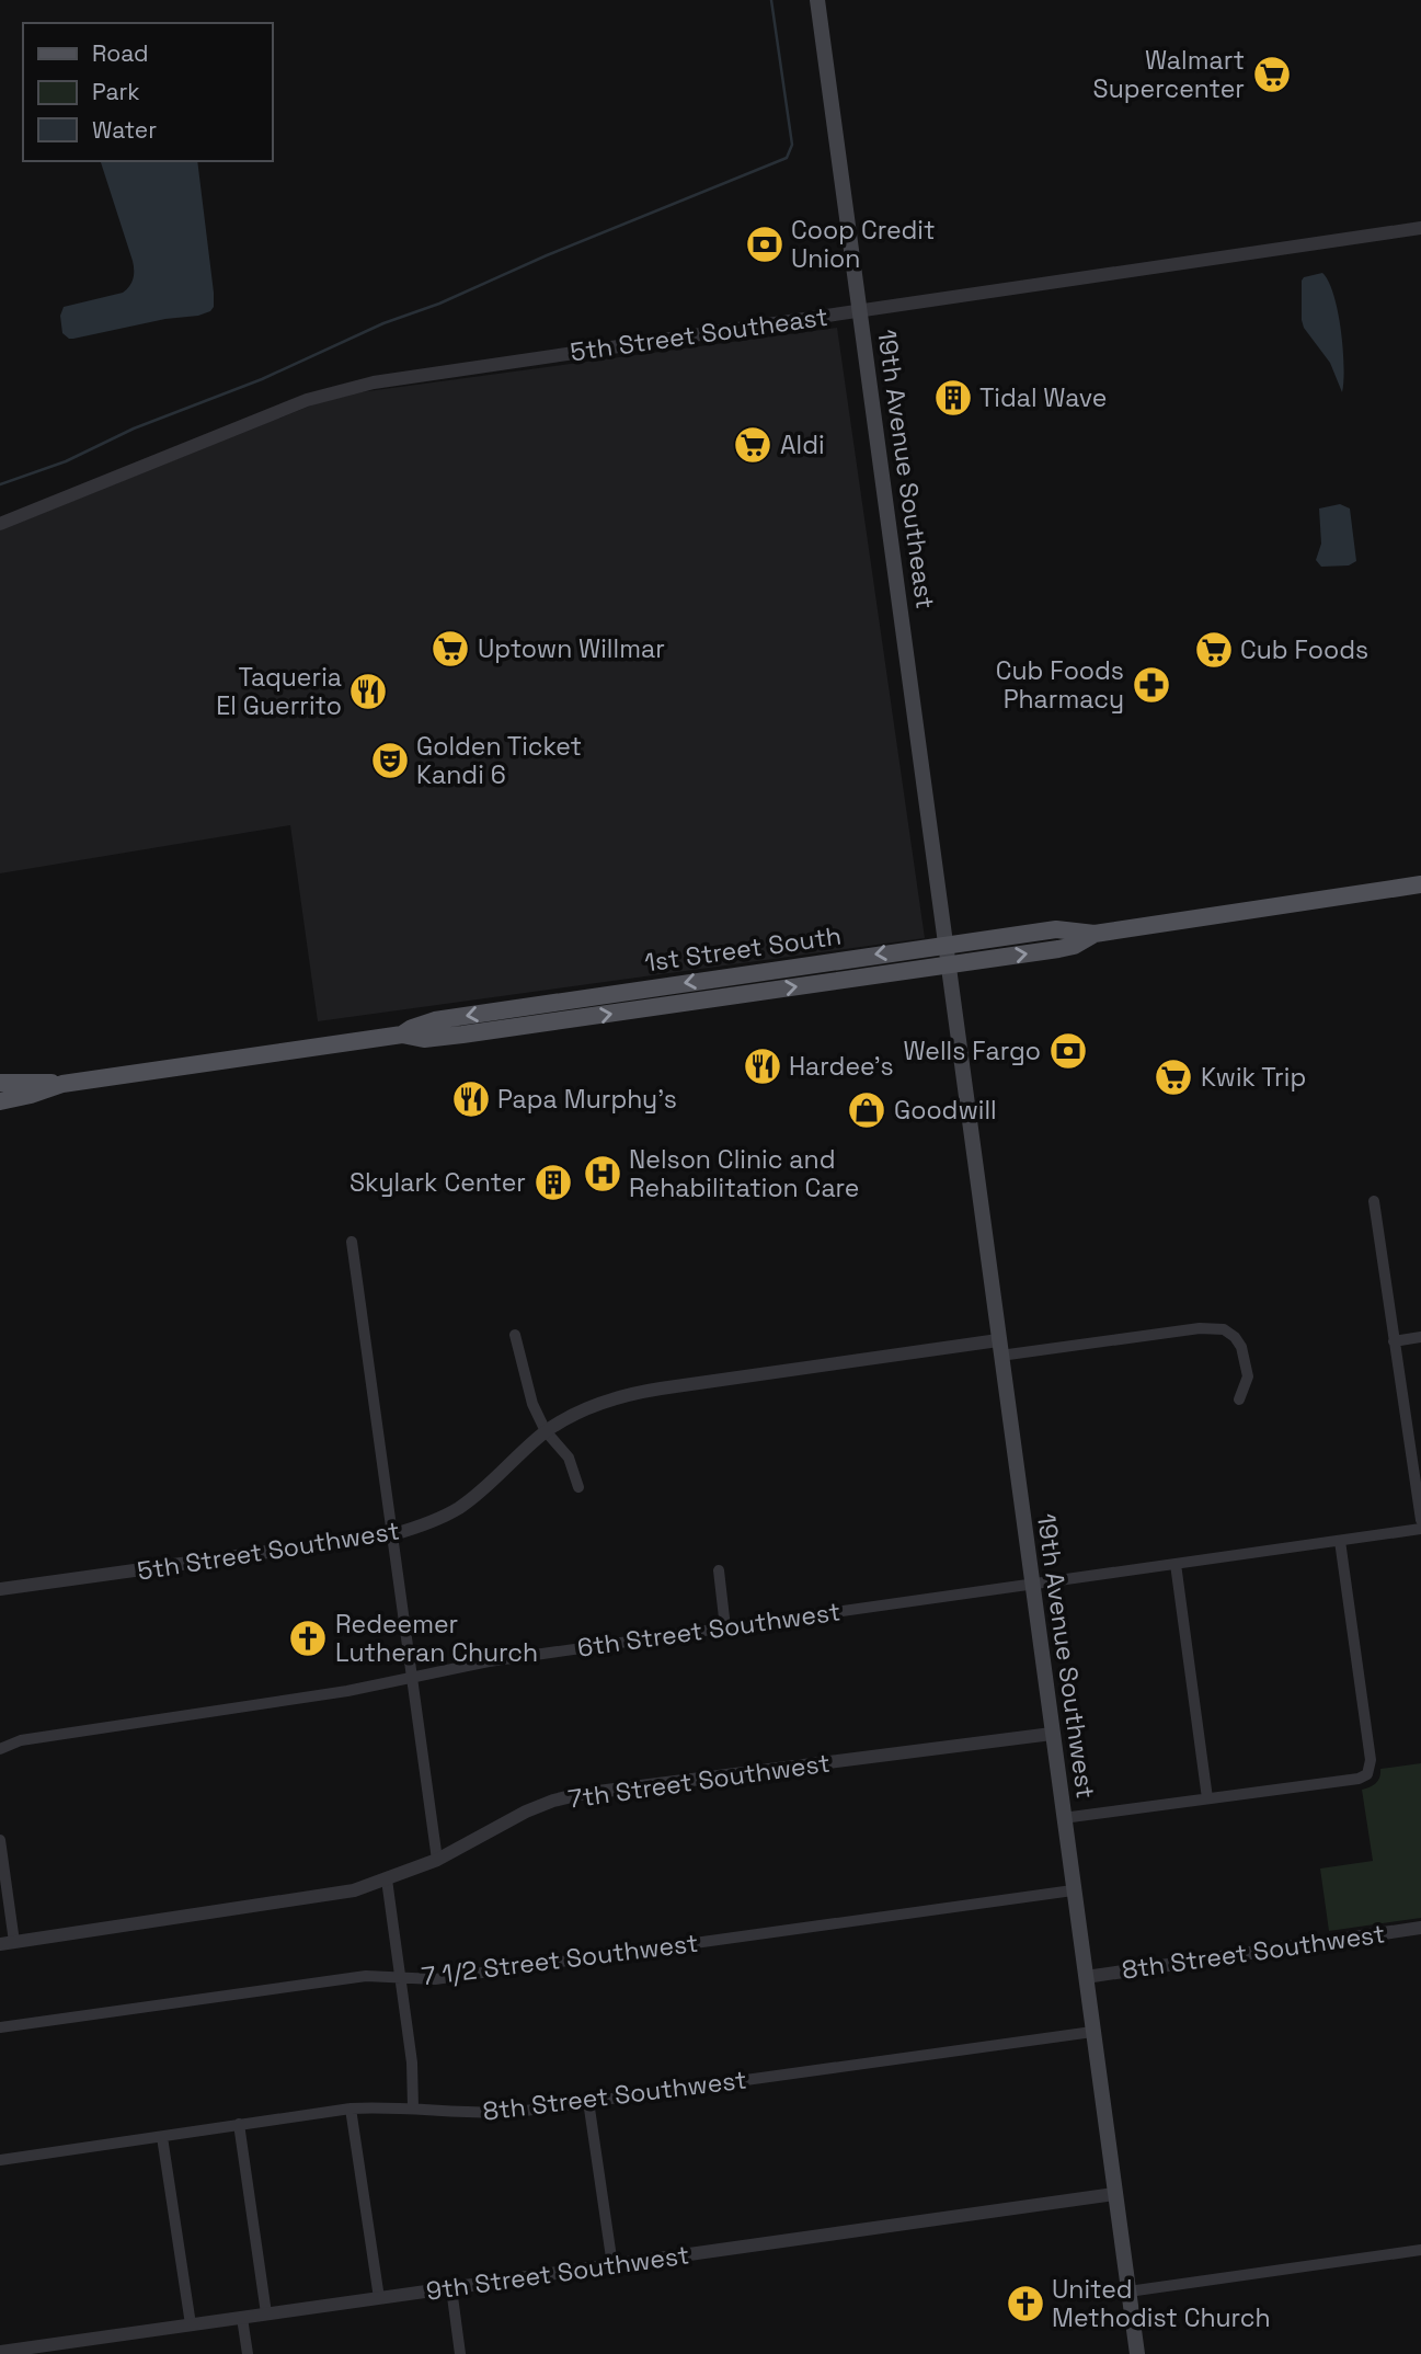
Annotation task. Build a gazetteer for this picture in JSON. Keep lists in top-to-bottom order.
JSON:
{
  "streets": {
    "main road": ["19th Avenue Southeast", "1st Street South", "19th Avenue Southwest"],
    "street": [
      "5th Street Southeast",
      "5th Street Southwest",
      "6th Street Southwest",
      "7th Street Southwest",
      "8th Street Southwest",
      "7 1/2 Street Southwest",
      "9th Street Southwest"
    ]
  },
  "crossings": [
    ["5th Street Southeast", "19th Avenue Southeast"],
    ["19th Avenue Southeast", "1st Street South"],
    ["19th Avenue Southeast", "19th Avenue Southwest"],
    ["1st Street South", "19th Avenue Southwest"],
    ["5th Street Southwest", "19th Avenue Southwest"],
    ["6th Street Southwest", "19th Avenue Southwest"],
    ["19th Avenue Southwest", "7th Street Southwest"],
    ["19th Avenue Southwest", "8th Street Southwest"],
    ["19th Avenue Southwest", "7 1/2 Street Southwest"],
    ["19th Avenue Southwest", "9th Street Southwest"]
  ],
  "places": {
    "supermarket": [
      "Walmart Supercenter",
      "Aldi",
      "Uptown Willmar",
      "Cub Foods",
      "Kwik Trip"
    ],
    "bank": ["Coop Credit Union", "Wells Fargo"],
    "building": ["Tidal Wave", "Skylark Center"],
    "pharmacy": ["Cub Foods Pharmacy"],
    "restaurant": ["Taqueria El Guerrito", "Hardee's", "Papa Murphy's"],
    "theatre": ["Golden Ticket Kandi 6"],
    "shop": ["Goodwill"],
    "hospital": ["Nelson Clinic and Rehabilitation Care"],
    "church": ["Redeemer Lutheran Church", "United Methodist Church"]
  },
  "legend": ["Road", "Park", "Water"]
}
